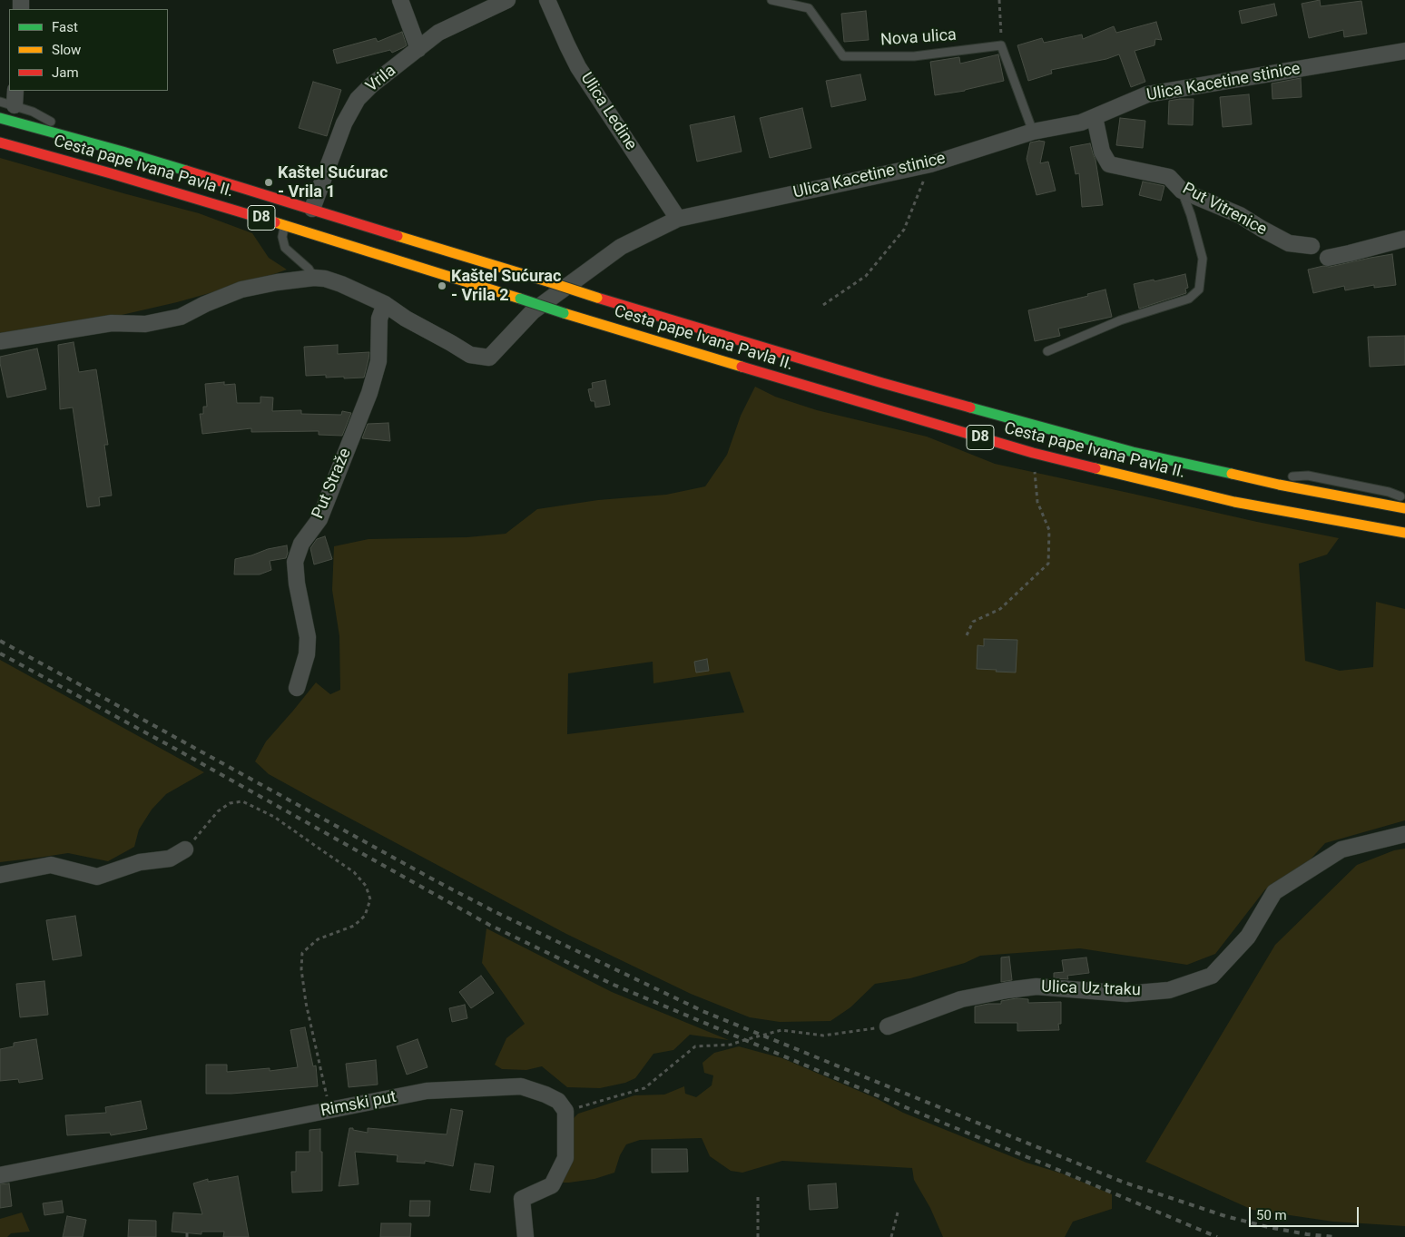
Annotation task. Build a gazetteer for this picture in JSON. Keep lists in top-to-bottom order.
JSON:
{
  "streets": {
    "main road": ["Cesta pape Ivana Pavla II.", "D8"],
    "street": [
      "Vrila",
      "Ulica Kacetine stinice",
      "Ulica Ledine",
      "Put Vitrenice",
      "Put Straže",
      "Ulica Uz traku",
      "Rimski put"
    ],
    "lane": ["Nova ulica"]
  },
  "crossings": [
    ["Vrila", "Cesta pape Ivana Pavla II."],
    ["Ulica Kacetine stinice", "Ulica Ledine"],
    ["Ulica Kacetine stinice", "Put Vitrenice"],
    ["Ulica Kacetine stinice", "Put Straže"]
  ],
  "places": ["Kaštel Sućurac - Vrila 1", "Kaštel Sućurac - Vrila 2"],
  "legend": ["Fast", "Slow", "Jam"],
  "scale_bar": "50 m"
}
